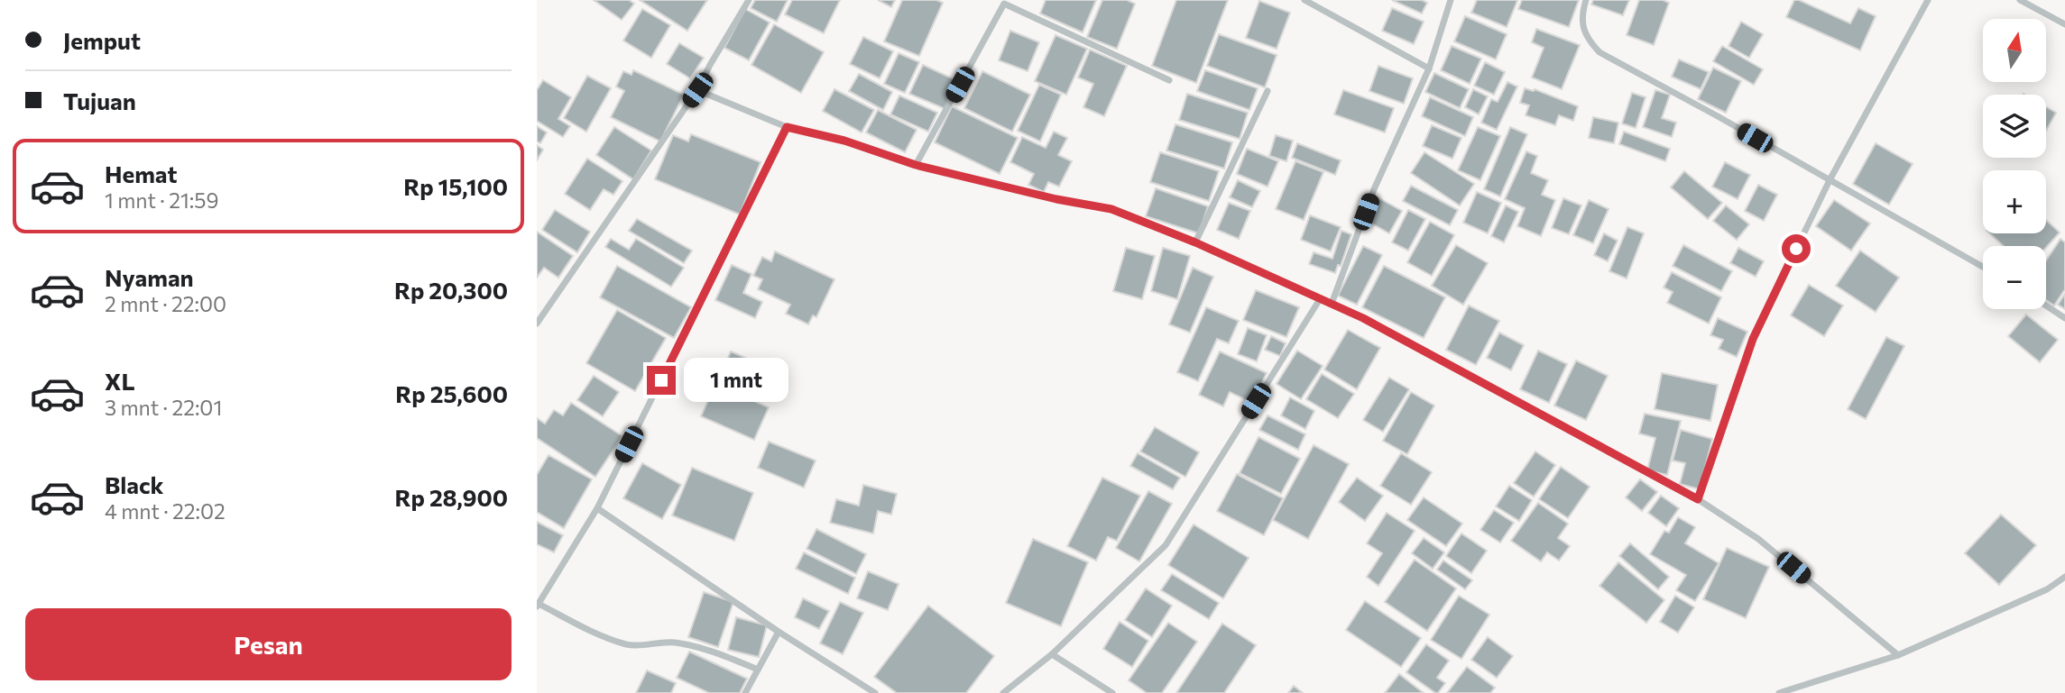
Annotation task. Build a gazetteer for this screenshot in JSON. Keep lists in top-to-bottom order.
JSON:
{
  "north": "top",
  "page": {
    "banner": ["Jemput", "Tujuan"],
    "map_buttons": ["+", "−"],
    "list": [
      {
        "name": "Hemat",
        "note": "1 mnt · 21:59",
        "value": "Rp 15,100"
      },
      {
        "name": "Nyaman",
        "note": "2 mnt · 22:00",
        "value": "Rp 20,300"
      },
      {
        "name": "XL",
        "note": "3 mnt · 22:01",
        "value": "Rp 25,600"
      },
      {
        "name": "Black",
        "note": "4 mnt · 22:02",
        "value": "Rp 28,900"
      }
    ],
    "bubble": "1 mnt",
    "buttons": "Pesan"
  }
}
